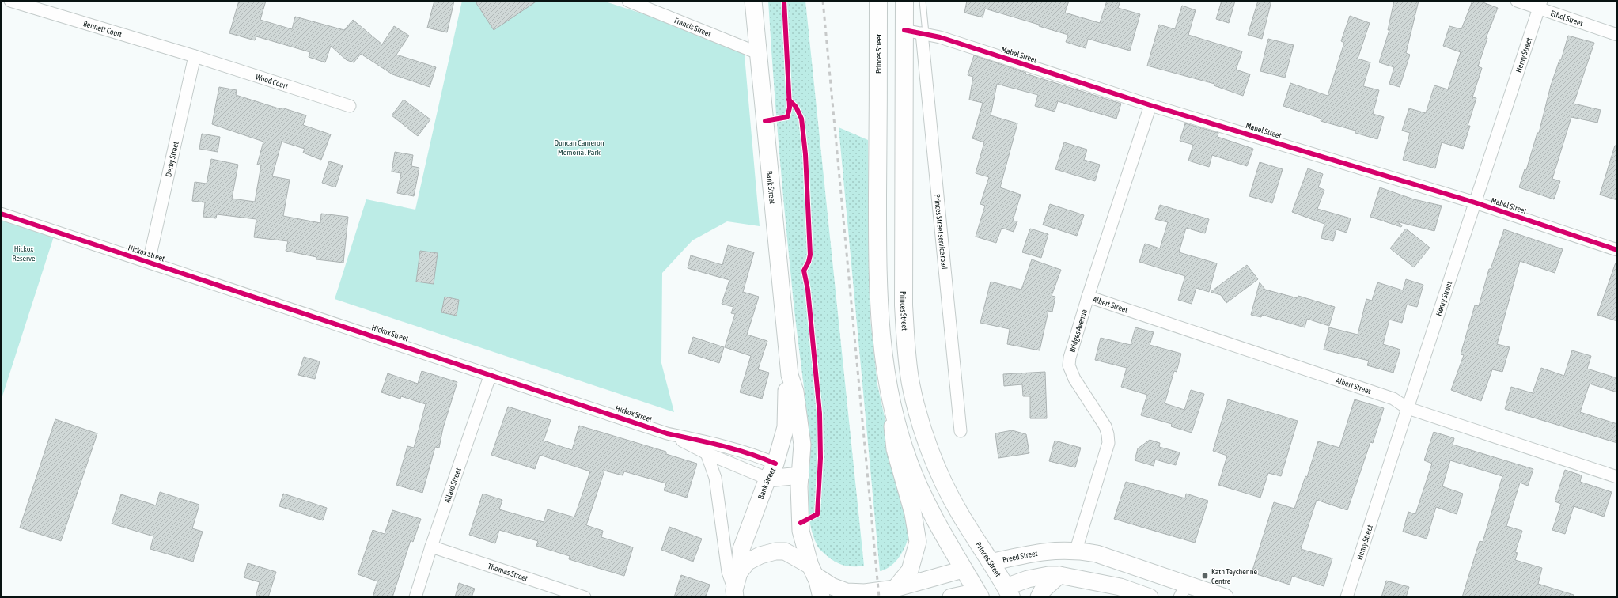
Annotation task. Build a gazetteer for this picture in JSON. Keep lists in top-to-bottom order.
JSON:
{
  "streets": {
    "highway": ["Princes Street", "Breed Street"],
    "main road": ["Bank Street", "Hickox Street"],
    "street": [
      "Ethel Street",
      "Francis Street",
      "Bennett Court",
      "Mabel Street",
      "Henry Street",
      "Wood Court",
      "Derby Street",
      "Princes Street service road",
      "Albert Street",
      "Bridges Avenue",
      "Allard Street",
      "Thomas Street"
    ]
  },
  "crossings": [
    ["Ethel Street", "Henry Street"],
    ["Francis Street", "Bank Street"],
    ["Bennett Court", "Wood Court"],
    ["Bennett Court", "Derby Street"],
    ["Princes Street", "Mabel Street"],
    ["Princes Street", "Breed Street"],
    ["Mabel Street", "Henry Street"],
    ["Mabel Street", "Princes Street service road"],
    ["Mabel Street", "Bridges Avenue"],
    ["Henry Street", "Albert Street"],
    ["Wood Court", "Derby Street"],
    ["Derby Street", "Hickox Street"],
    ["Bank Street", "Hickox Street"],
    ["Bank Street", "Breed Street"],
    ["Hickox Street", "Allard Street"],
    ["Albert Street", "Bridges Avenue"],
    ["Bridges Avenue", "Breed Street"],
    ["Allard Street", "Thomas Street"]
  ],
  "parks": ["Duncan Cameron Memorial Park", "Hickox Reserve"],
  "places": {
    "transit": ["Kath Teychenne Centre"]
  }
}
